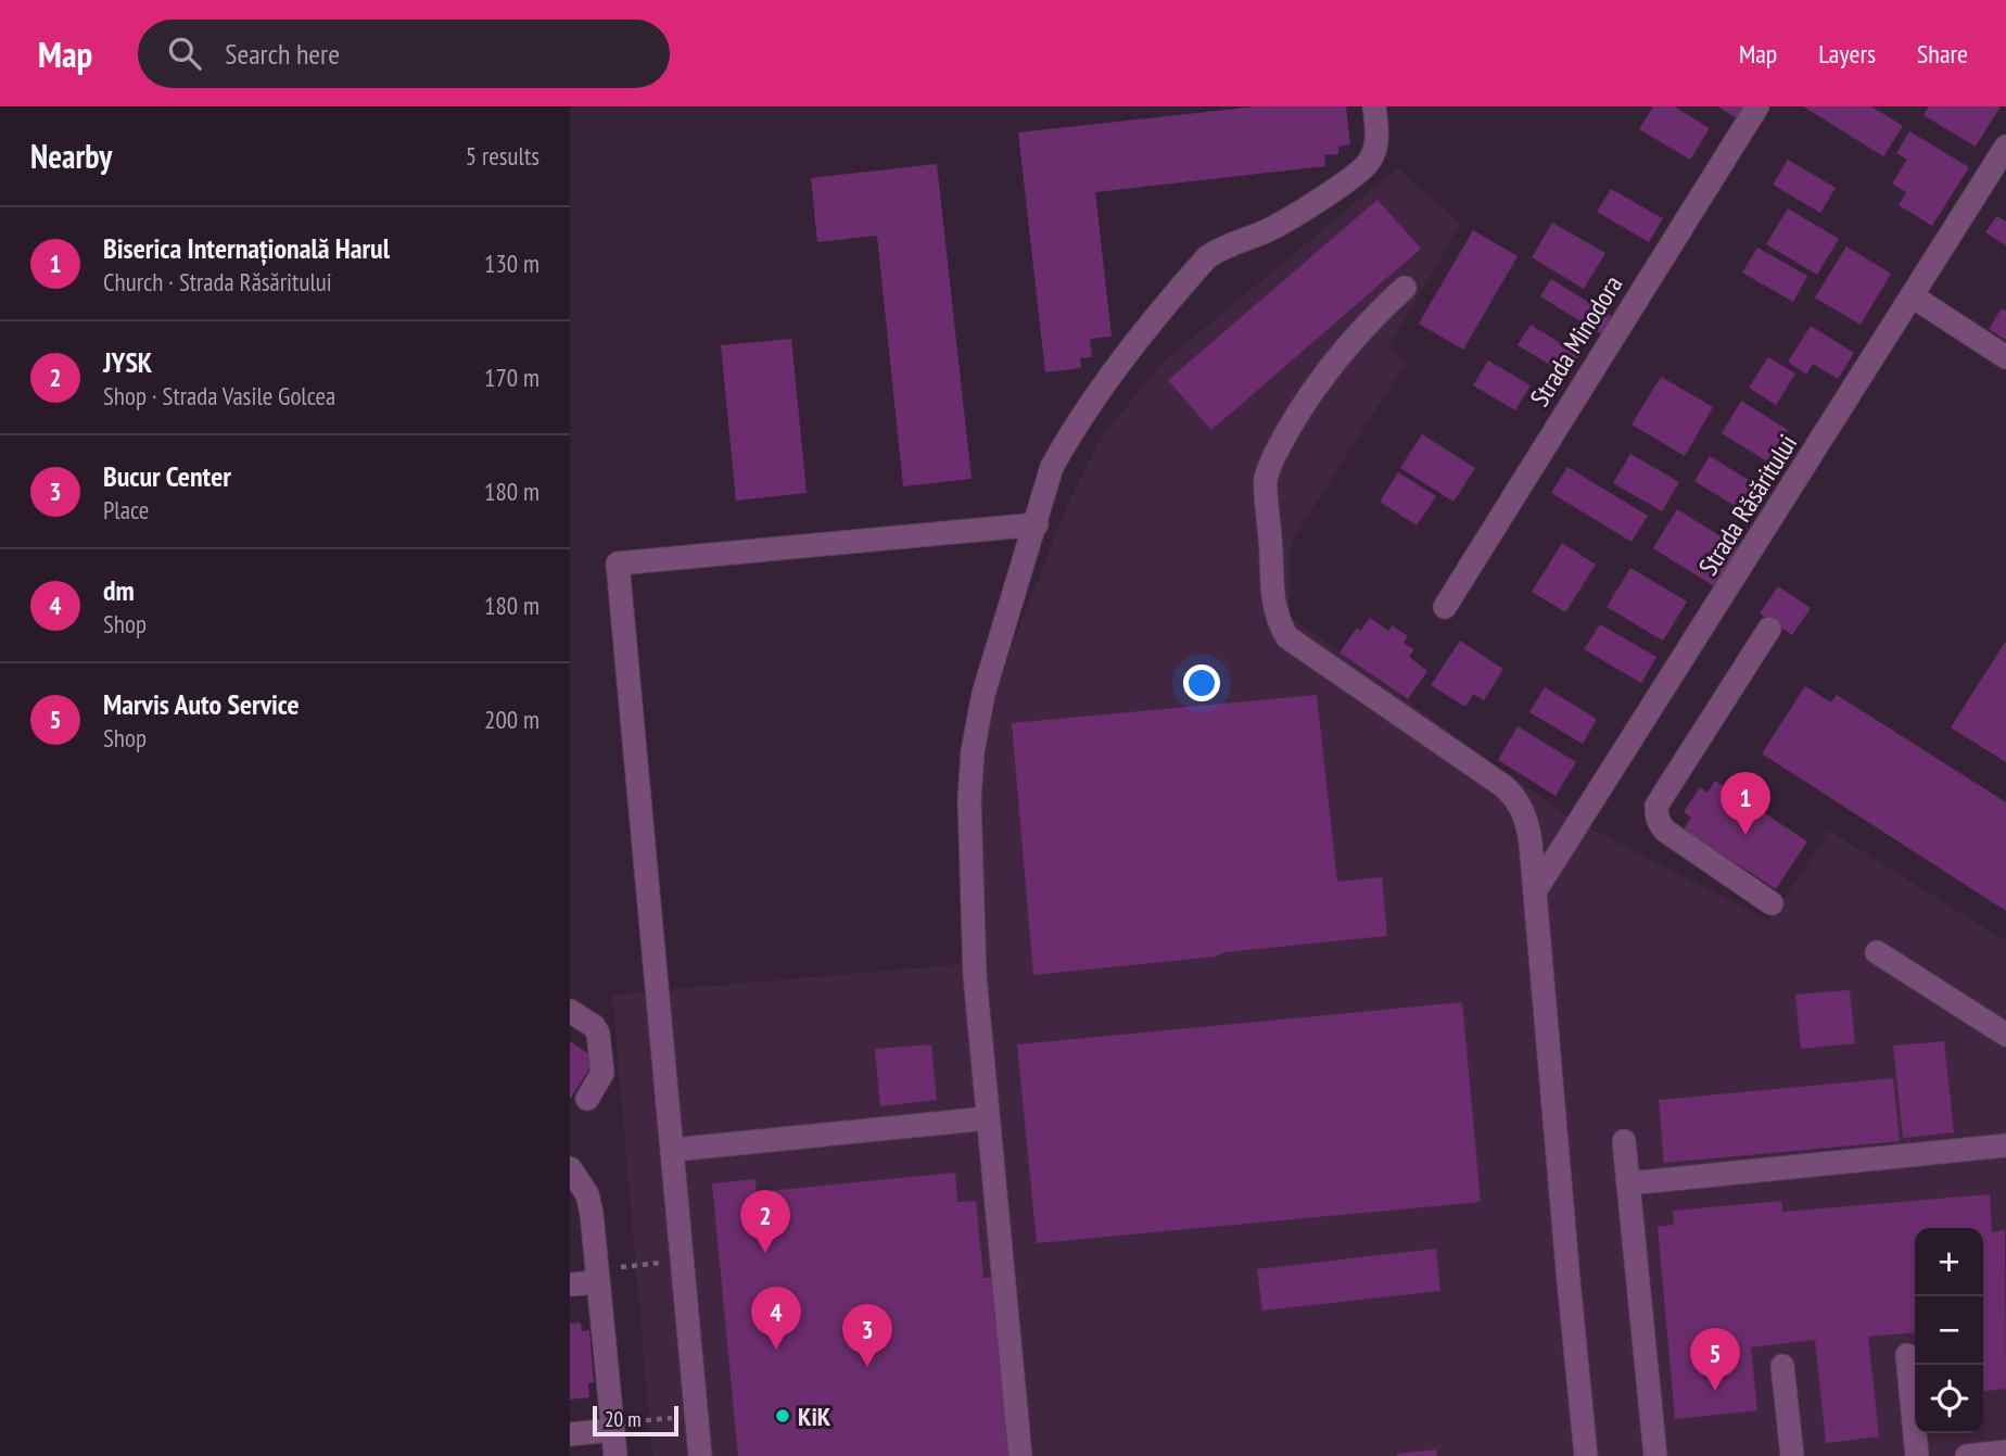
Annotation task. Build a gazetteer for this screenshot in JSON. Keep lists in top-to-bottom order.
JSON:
{
  "streets": {
    "street": ["Strada Minodora", "Strada Răsăritului"]
  },
  "places": ["KiK"],
  "scale_bar": "20 m",
  "page": {
    "header": "Map",
    "search": "Search here",
    "nav": ["Map", "Layers", "Share"],
    "heading": ["Nearby", "5 results"],
    "list": [
      {
        "mark": "1",
        "name": "Biserica Internațională Harul",
        "note": "Church · Strada Răsăritului",
        "value": "130 m"
      },
      {
        "mark": "2",
        "name": "JYSK",
        "note": "Shop · Strada Vasile Golcea",
        "value": "170 m"
      },
      {
        "mark": "3",
        "name": "Bucur Center",
        "note": "Place",
        "value": "180 m"
      },
      {
        "mark": "4",
        "name": "dm",
        "note": "Shop",
        "value": "180 m"
      },
      {
        "mark": "5",
        "name": "Marvis Auto Service",
        "note": "Shop",
        "value": "200 m"
      }
    ],
    "pins": [
      "1",
      "2",
      "4",
      "3",
      "5"
    ],
    "map_buttons": ["+", "−"],
    "scale": "20 m"
  }
}
